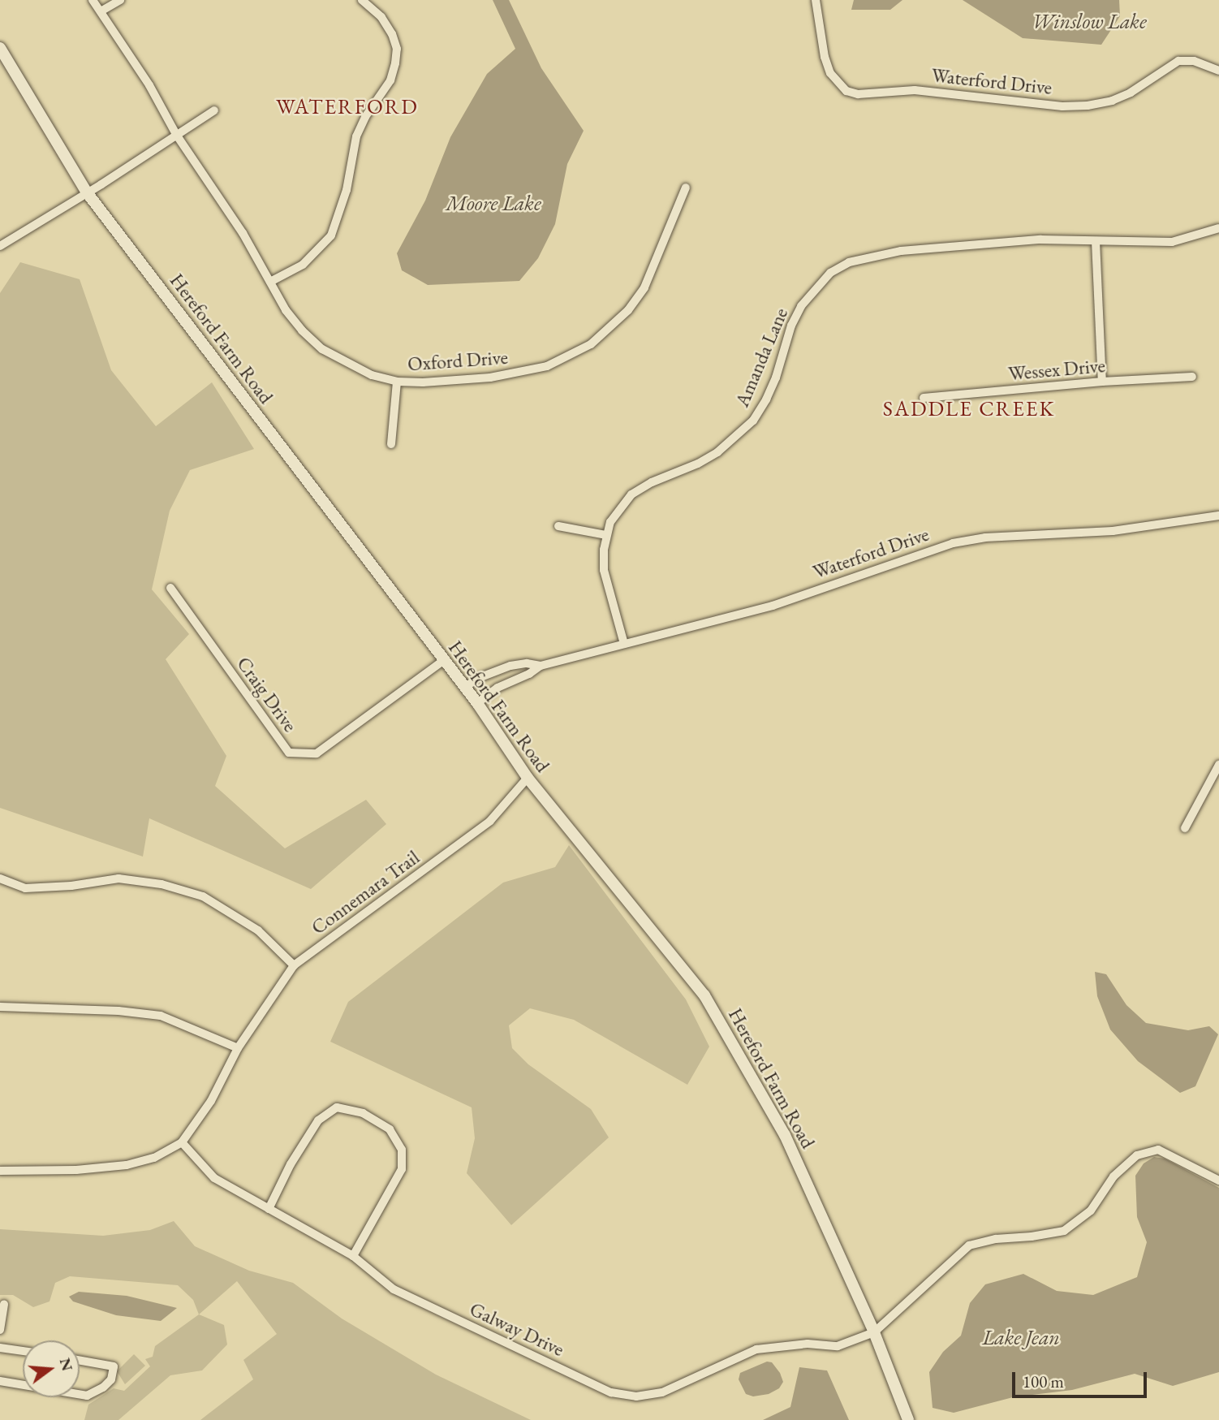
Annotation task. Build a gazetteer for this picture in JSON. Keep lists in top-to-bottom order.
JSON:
{
  "streets": {
    "street": [
      "Waterford Drive",
      "Hereford Farm Road",
      "Amanda Lane",
      "Oxford Drive",
      "Wessex Drive",
      "Craig Drive",
      "Connemara Trail",
      "Galway Drive"
    ]
  },
  "crossings": [
    ["Waterford Drive", "Hereford Farm Road"],
    ["Waterford Drive", "Amanda Lane"],
    ["Hereford Farm Road", "Craig Drive"],
    ["Hereford Farm Road", "Connemara Trail"],
    ["Hereford Farm Road", "Galway Drive"],
    ["Connemara Trail", "Galway Drive"]
  ],
  "districts": ["WATERFORD", "SADDLE CREEK"],
  "water": ["Winslow Lake", "Moore Lake", "Lake Jean"],
  "scale_bar": "100 m",
  "north": "right"
}
